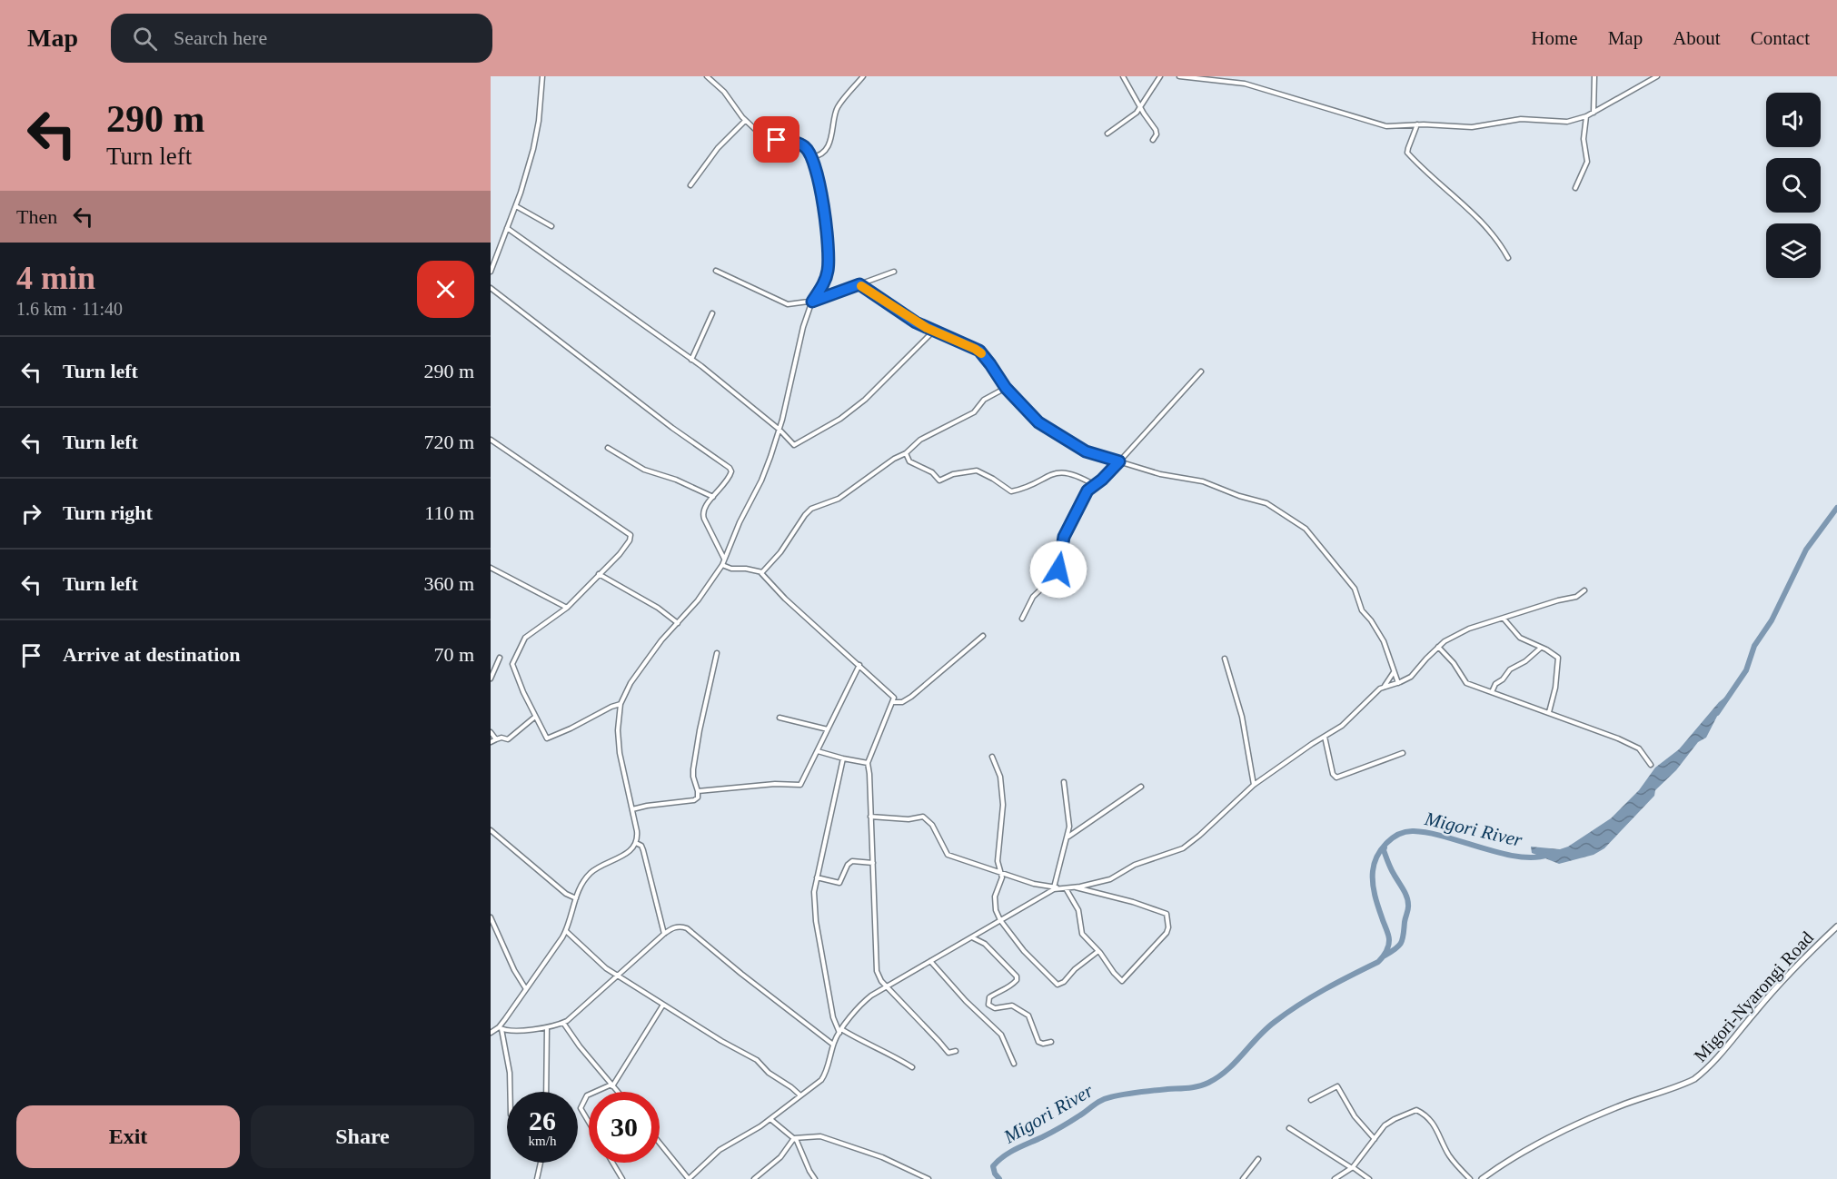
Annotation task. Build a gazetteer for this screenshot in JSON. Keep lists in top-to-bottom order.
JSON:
{
  "streets": {
    "street": ["Migori-Nyarongi Road"]
  },
  "water": ["Migori River"],
  "page": {
    "header": "Map",
    "search": "Search here",
    "nav": [
      "Home",
      "Map",
      "About",
      "Contact"
    ],
    "turn": ["290 m", "Turn left"],
    "then": "Then",
    "heading": ["4 min", "1.6 km · 11:40"],
    "list": [
      {
        "name": "Turn left",
        "value": "290 m"
      },
      {
        "name": "Turn left",
        "value": "720 m"
      },
      {
        "name": "Turn right",
        "value": "110 m"
      },
      {
        "name": "Turn left",
        "value": "360 m"
      },
      {
        "name": "Arrive at destination",
        "value": "70 m"
      }
    ],
    "speed": "26 km/h",
    "limit": "30",
    "buttons": ["Exit", "Share"]
  }
}
